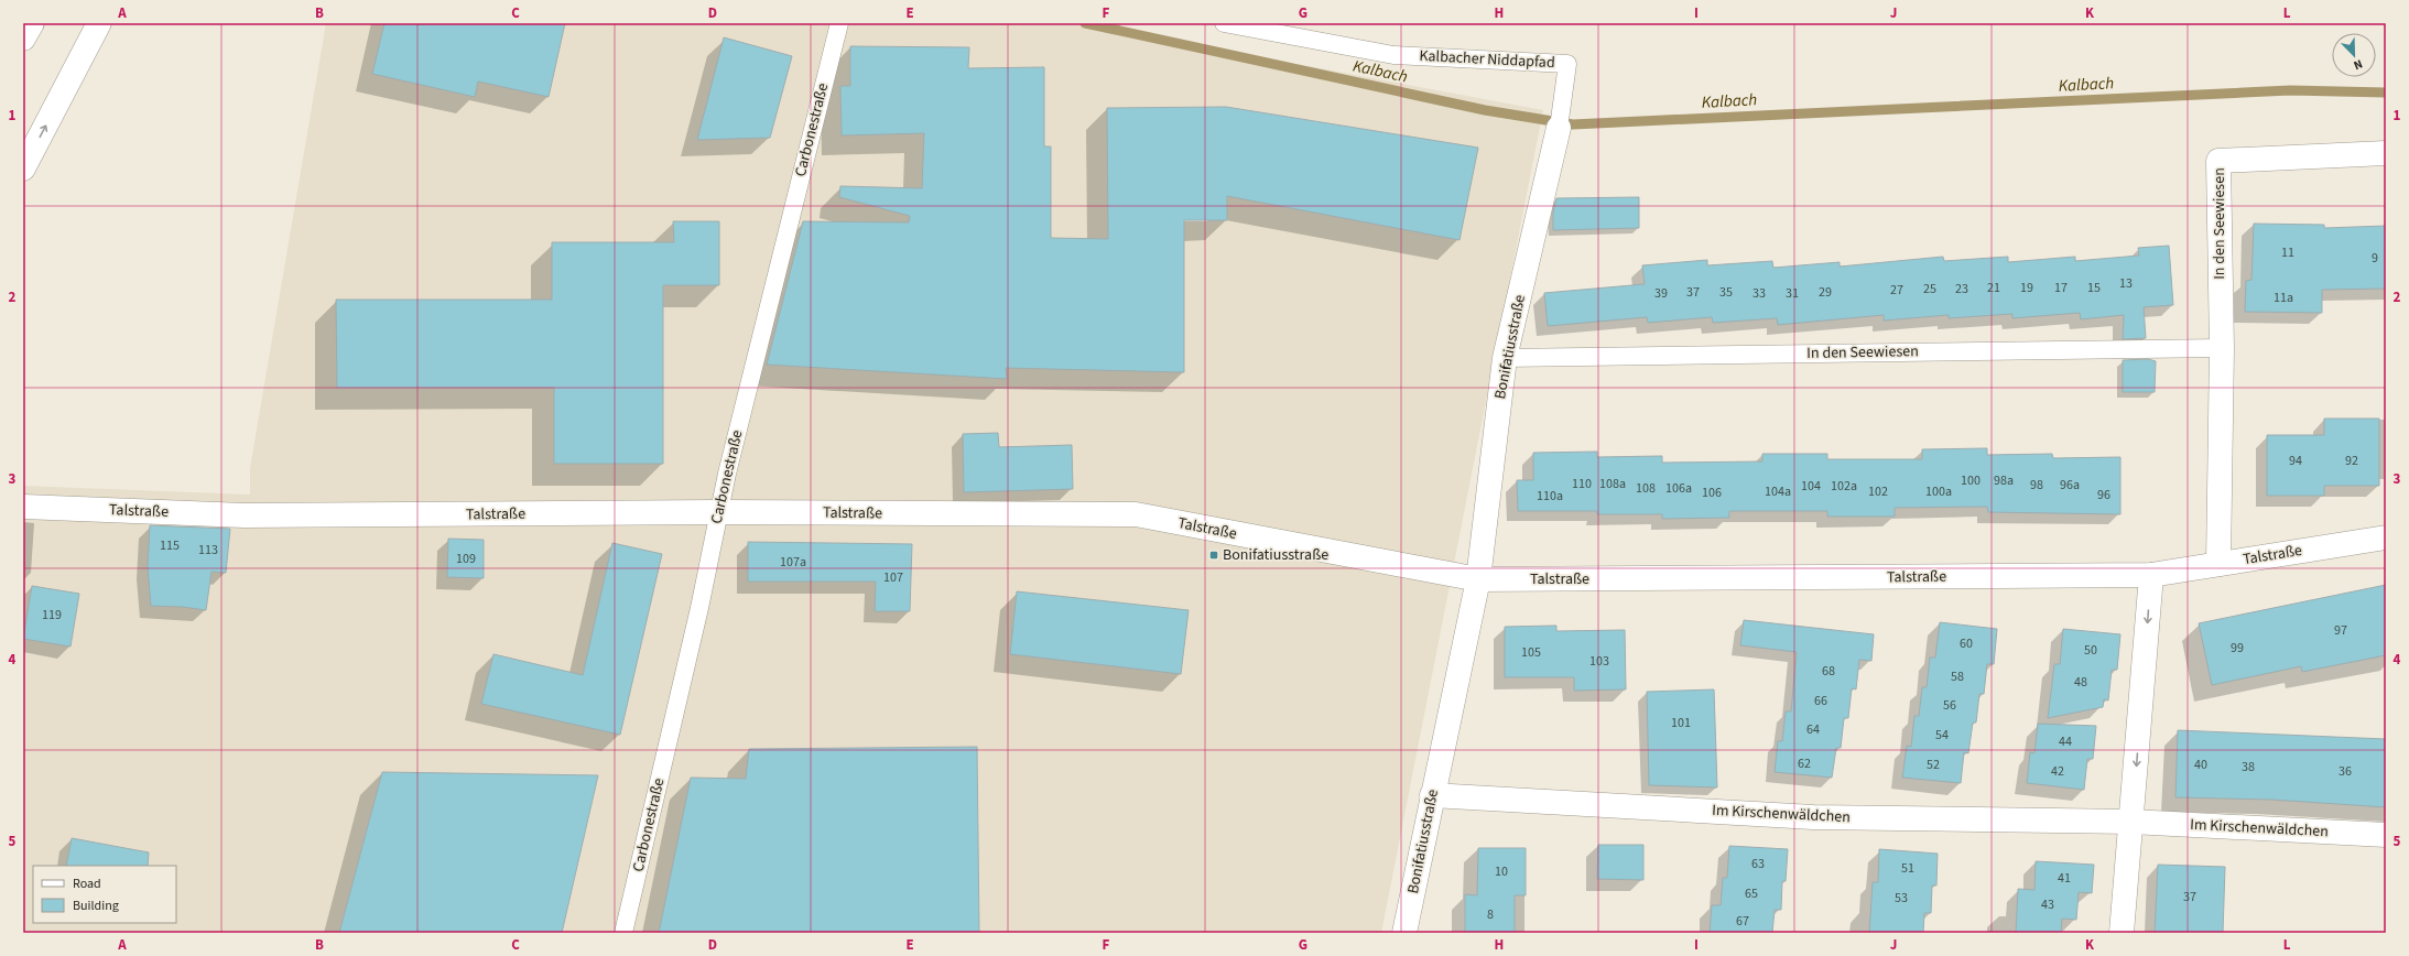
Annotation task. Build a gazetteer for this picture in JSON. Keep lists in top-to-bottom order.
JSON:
{
  "streets": {
    "main road": [
      "In den Seewiesen",
      "Bonifatiusstraße",
      "Talstraße",
      "Im Kirschenwäldchen"
    ],
    "lane": ["Kalbacher Niddapfad", "Carbonestraße"]
  },
  "crossings": [
    ["Kalbacher Niddapfad", "Bonifatiusstraße"],
    ["Carbonestraße", "Talstraße"],
    ["In den Seewiesen", "Bonifatiusstraße"],
    ["In den Seewiesen", "Talstraße"],
    ["Bonifatiusstraße", "Talstraße"],
    ["Bonifatiusstraße", "Im Kirschenwäldchen"]
  ],
  "water": ["Kalbach"],
  "places": {
    "transit": ["Bonifatiusstraße"]
  },
  "house_numbers": [
    "11",
    "9",
    "13",
    "21",
    "19",
    "17",
    "15",
    "25",
    "23",
    "27",
    "37",
    "35",
    "29",
    "39",
    "33",
    "31",
    "11a",
    "94",
    "92",
    "100",
    "98a",
    "110",
    "108a",
    "98",
    "96a",
    "104",
    "102a",
    "108",
    "106a",
    "104a",
    "102",
    "100a",
    "106",
    "96",
    "110a",
    "115",
    "113",
    "109",
    "107a",
    "107",
    "119",
    "97",
    "60",
    "99",
    "50",
    "105",
    "103",
    "68",
    "58",
    "48",
    "66",
    "56",
    "101",
    "64",
    "54",
    "44",
    "62",
    "52",
    "40",
    "38",
    "42",
    "36",
    "63",
    "51",
    "10",
    "41",
    "65",
    "37",
    "53",
    "43",
    "8",
    "67"
  ],
  "legend": ["Road", "Building"],
  "north": "bottom right",
  "grid": {
    "columns": [
      "A",
      "B",
      "C",
      "D",
      "E",
      "F",
      "G",
      "H",
      "I",
      "J",
      "K",
      "L"
    ],
    "rows": [
      "1",
      "2",
      "3",
      "4",
      "5"
    ]
  }
}
